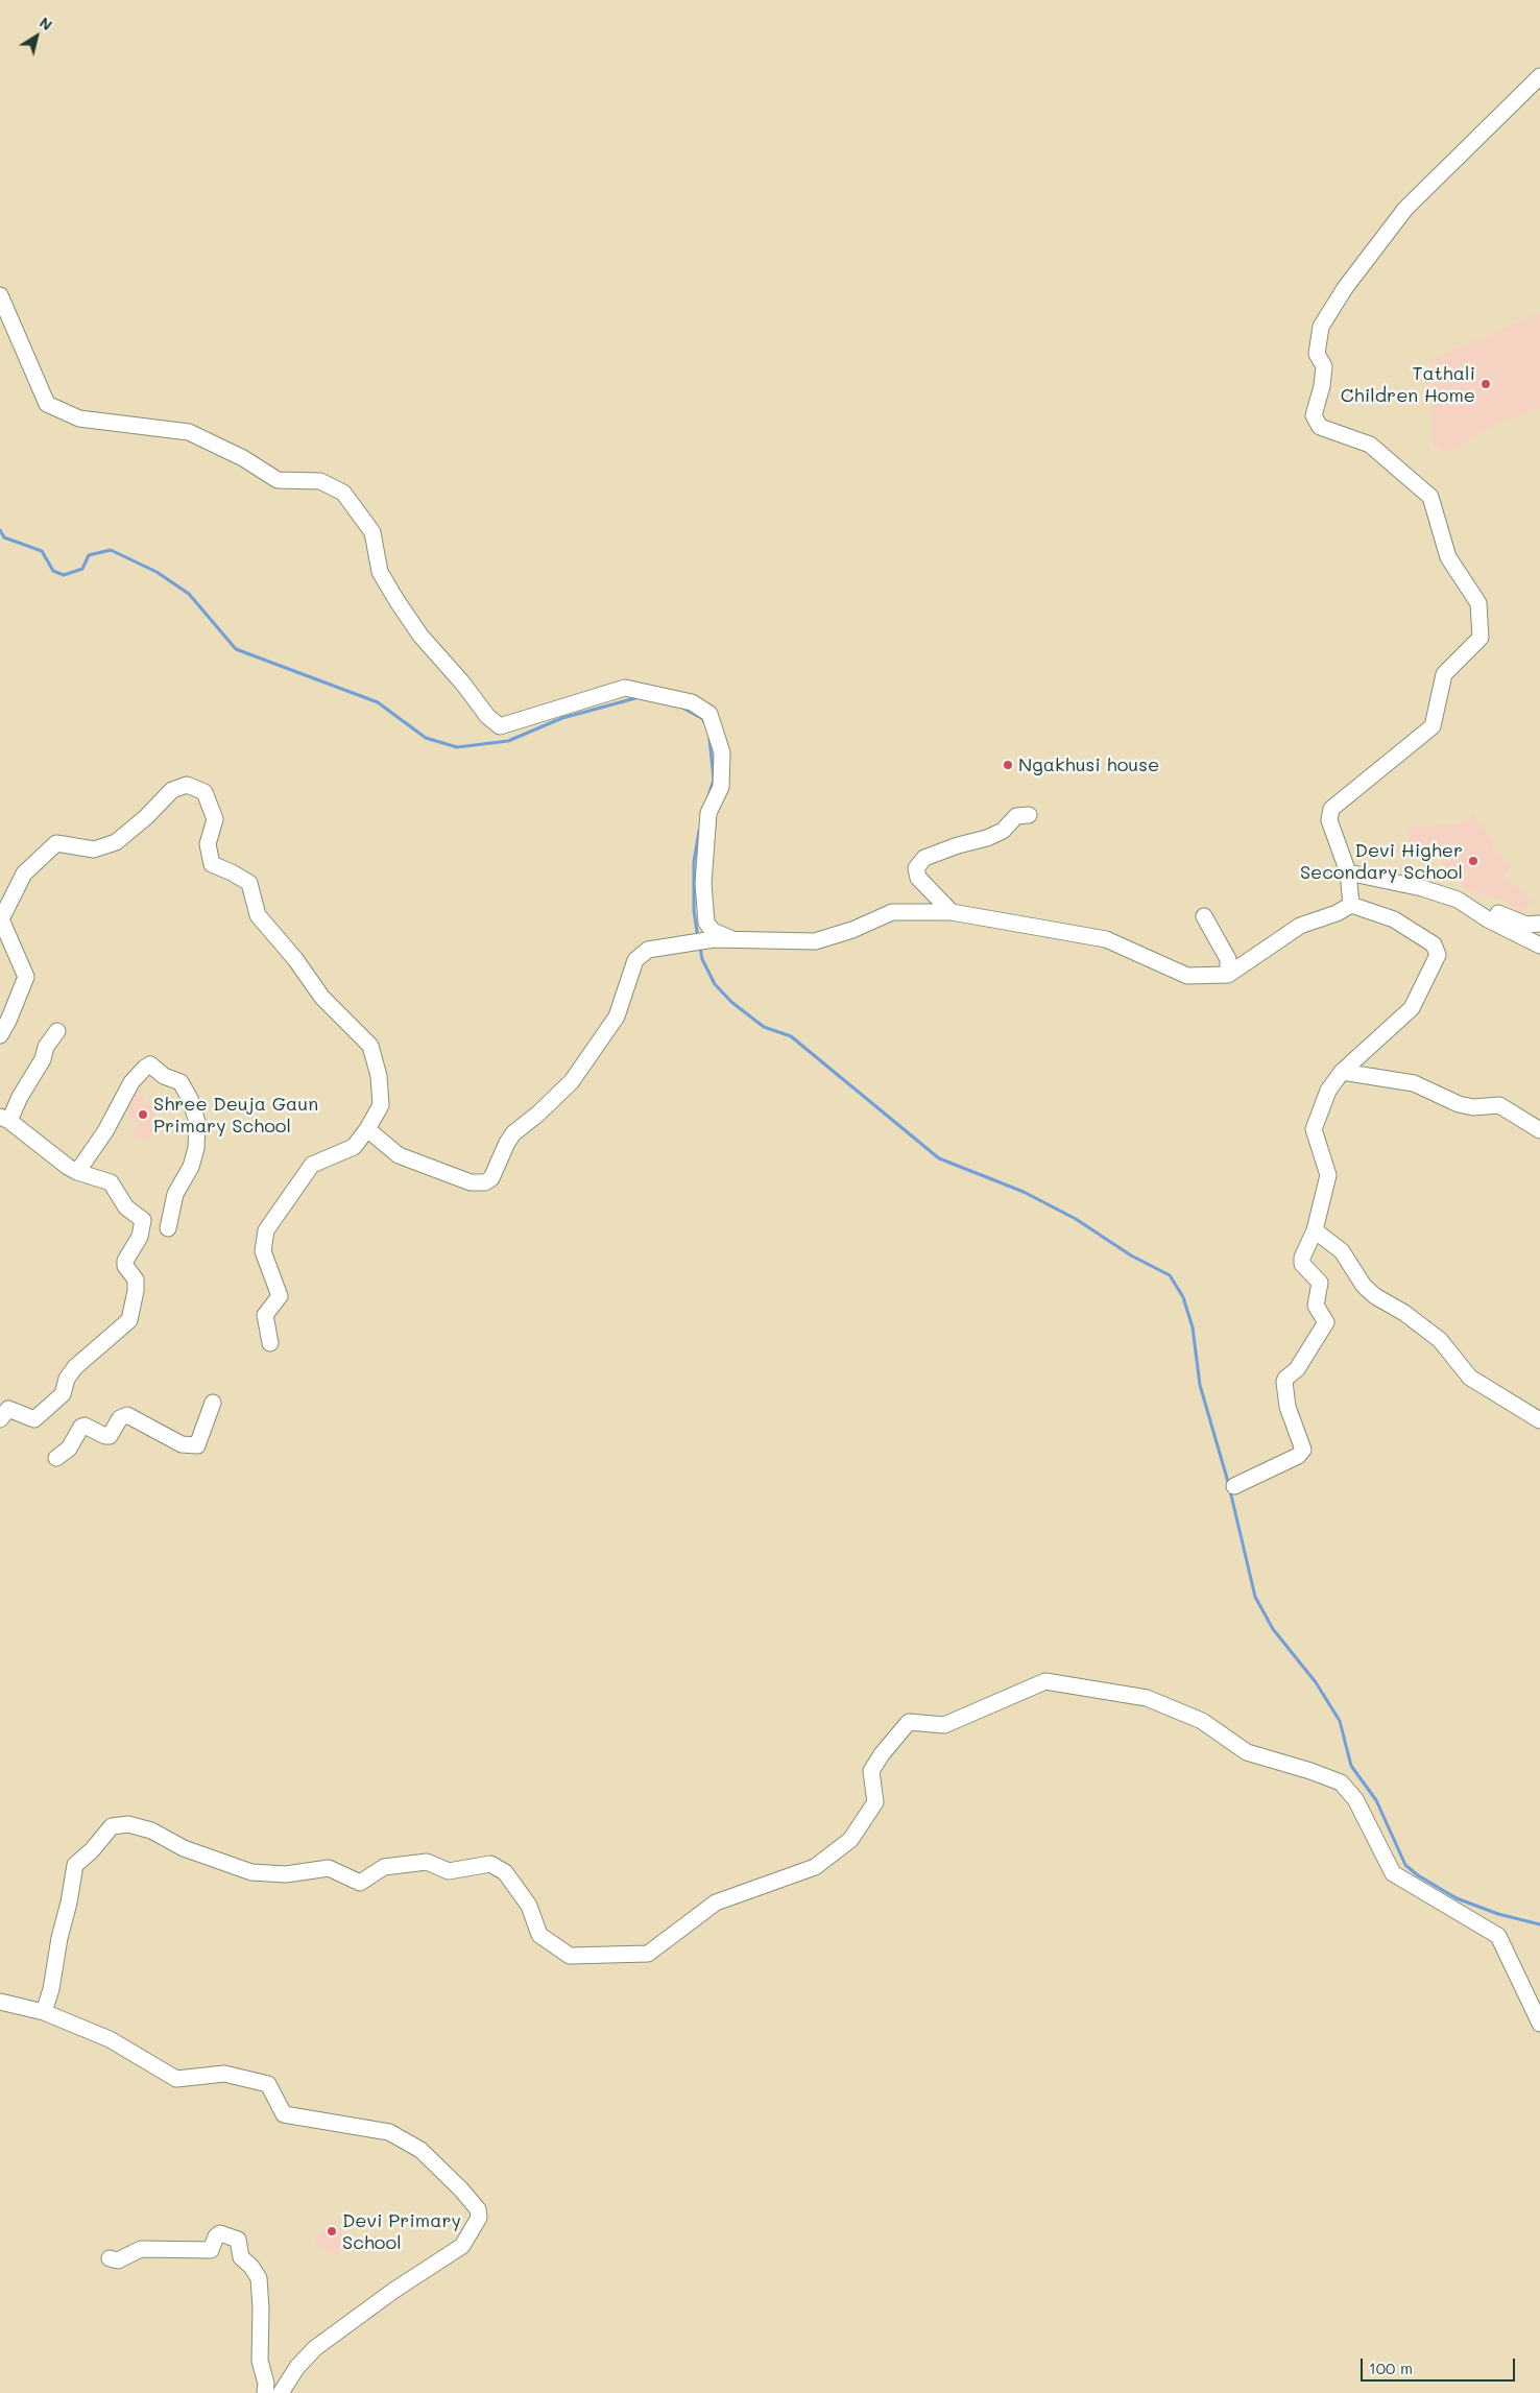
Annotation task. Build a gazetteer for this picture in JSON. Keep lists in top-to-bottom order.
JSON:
{
  "places": [
    "Tathali Children Home",
    "Ngakhusi house",
    "Devi Higher Secondary School",
    "Shree Deuja Gaun Primary School",
    "Devi Primary School"
  ],
  "scale_bar": "100 m",
  "north": "top right"
}
